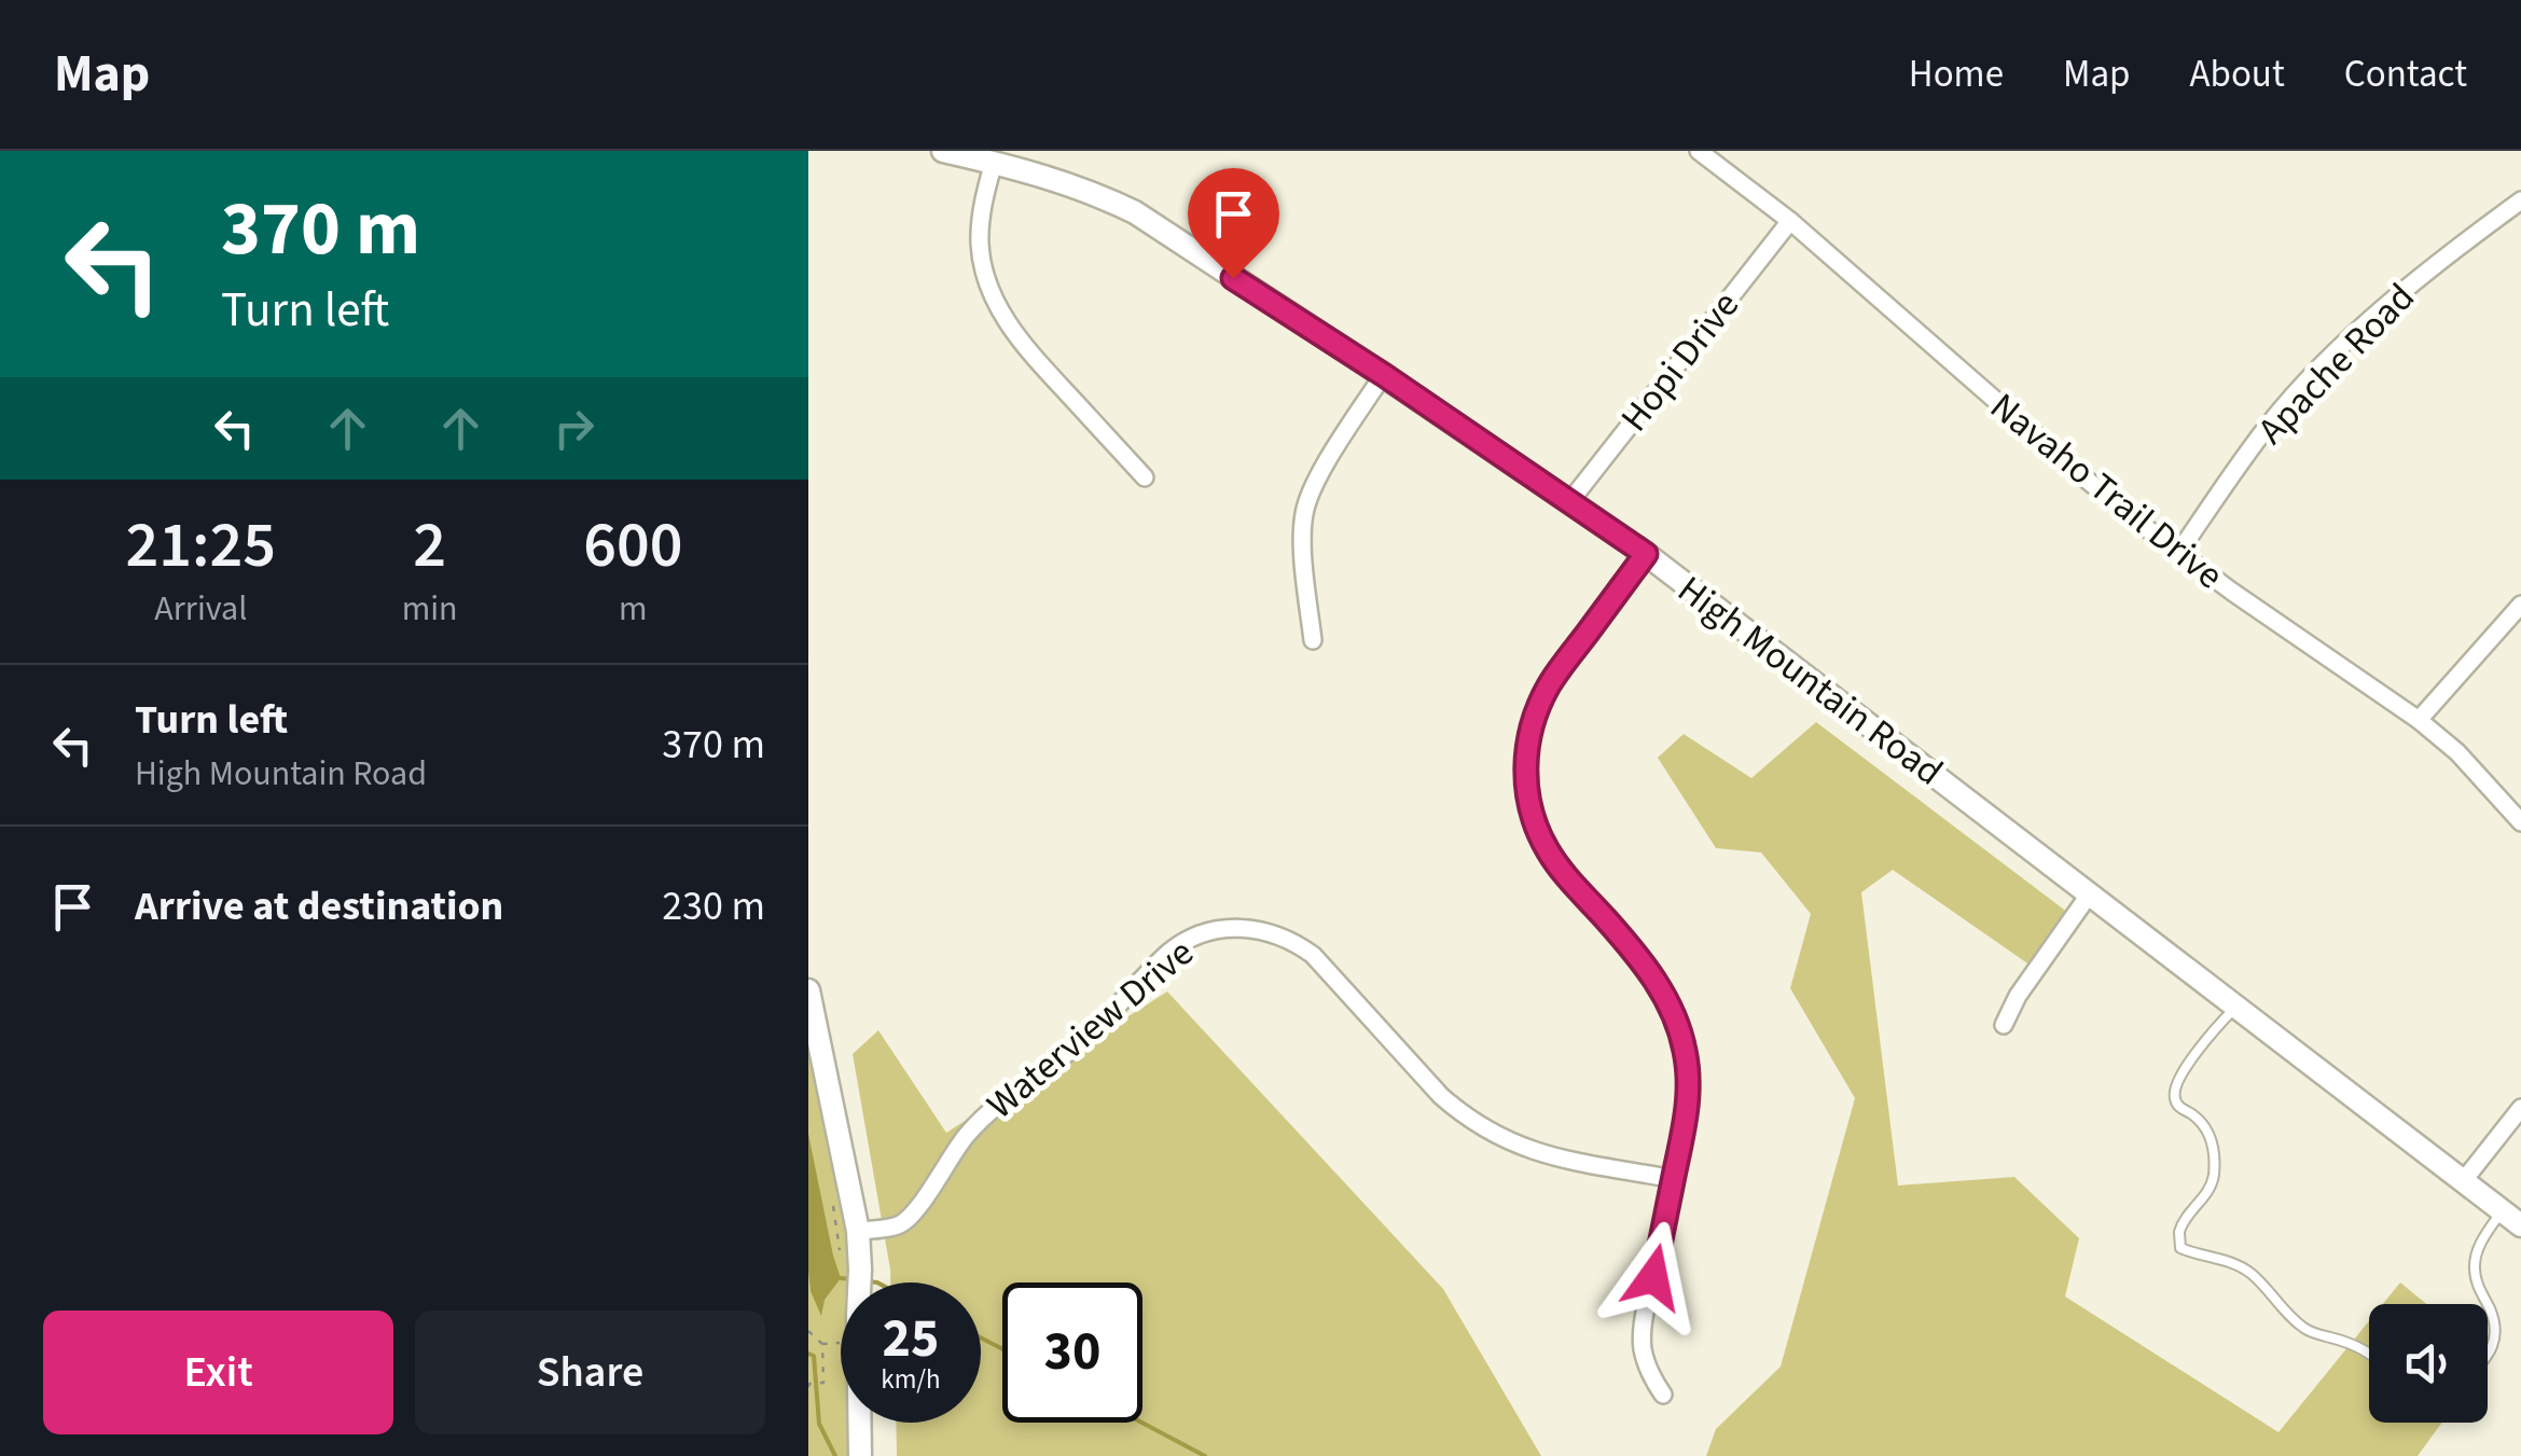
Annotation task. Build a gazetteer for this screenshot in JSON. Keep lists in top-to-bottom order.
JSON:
{
  "streets": {
    "main road": ["High Mountain Road"],
    "street": [
      "Hopi Drive",
      "Apache Road",
      "Navaho Trail Drive",
      "Waterview Drive"
    ]
  },
  "crossings": [
    ["Hopi Drive", "Navaho Trail Drive"],
    ["Hopi Drive", "High Mountain Road"],
    ["Apache Road", "Navaho Trail Drive"]
  ],
  "page": {
    "header": "Map",
    "nav": [
      "Home",
      "Map",
      "About",
      "Contact"
    ],
    "turn": ["370 m", "Turn left"],
    "eta": [
      "21:25",
      "Arrival",
      "2",
      "min",
      "600",
      "m"
    ],
    "list": [
      {
        "name": "Turn left",
        "note": "High Mountain Road",
        "value": "370 m"
      },
      {
        "name": "Arrive at destination",
        "value": "230 m"
      }
    ],
    "speed": "25 km/h",
    "limit": "30",
    "buttons": ["Exit", "Share"]
  }
}
